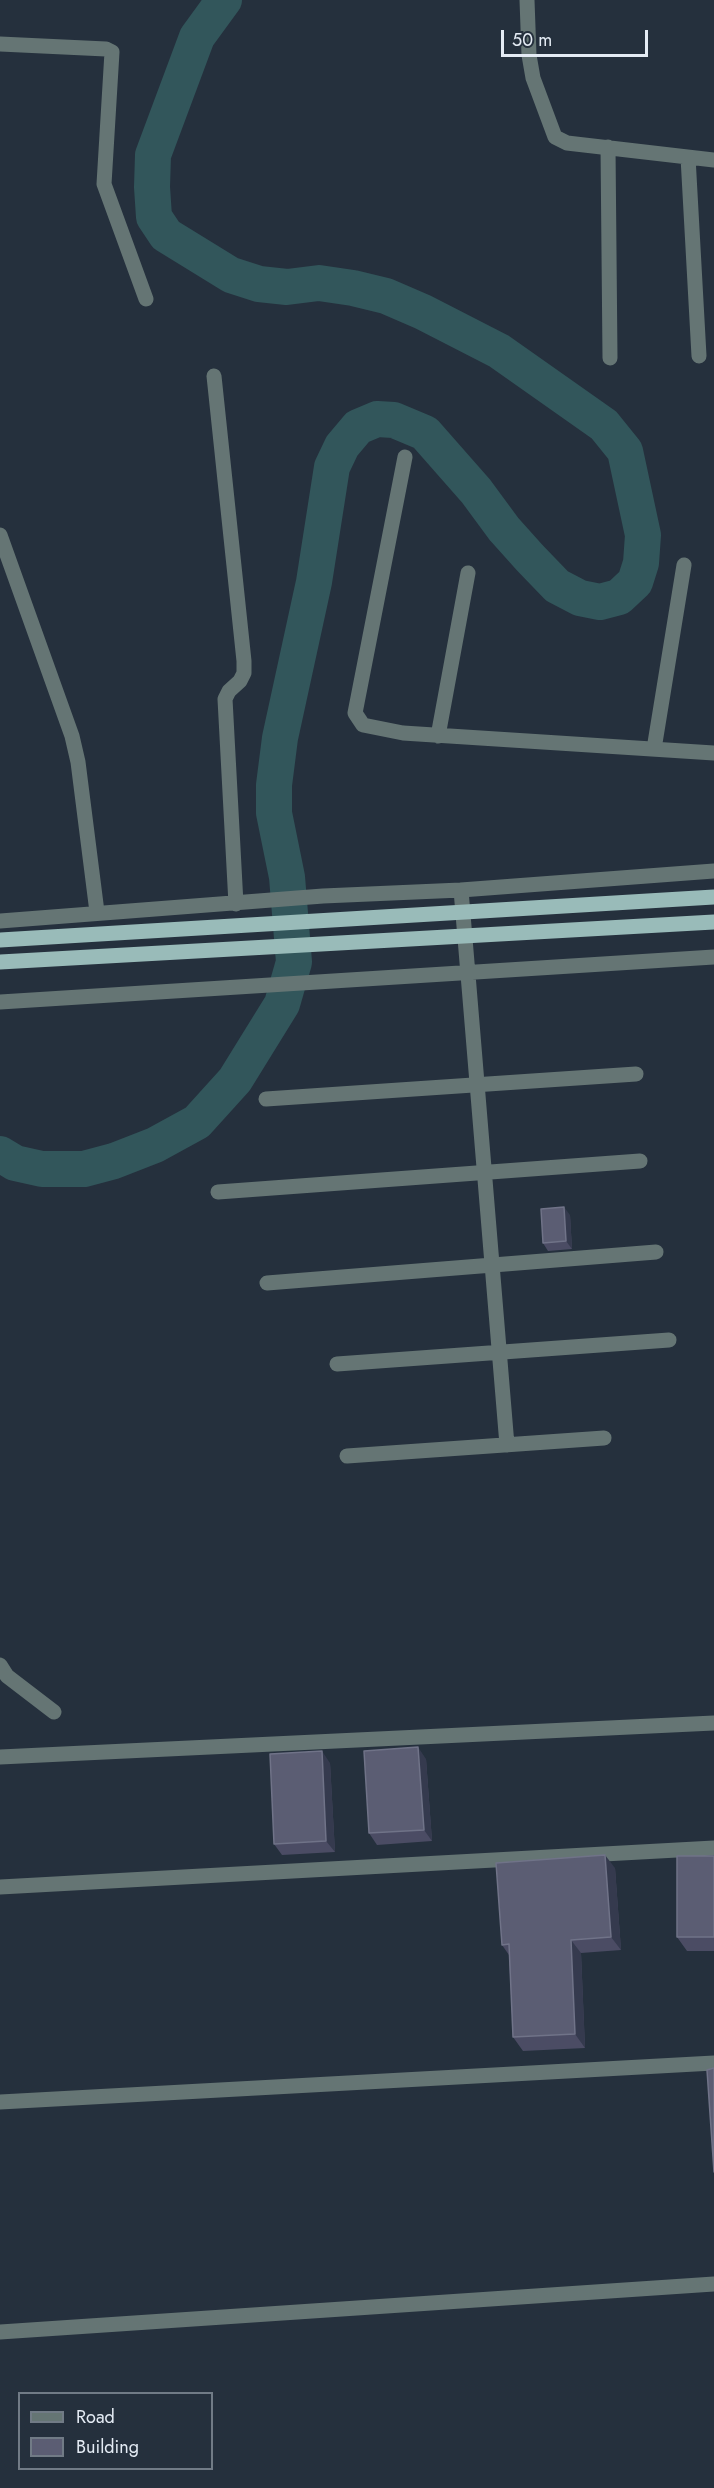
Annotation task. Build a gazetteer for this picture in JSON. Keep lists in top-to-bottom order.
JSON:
{
  "legend": ["Road", "Building"],
  "scale_bar": "50 m"
}
